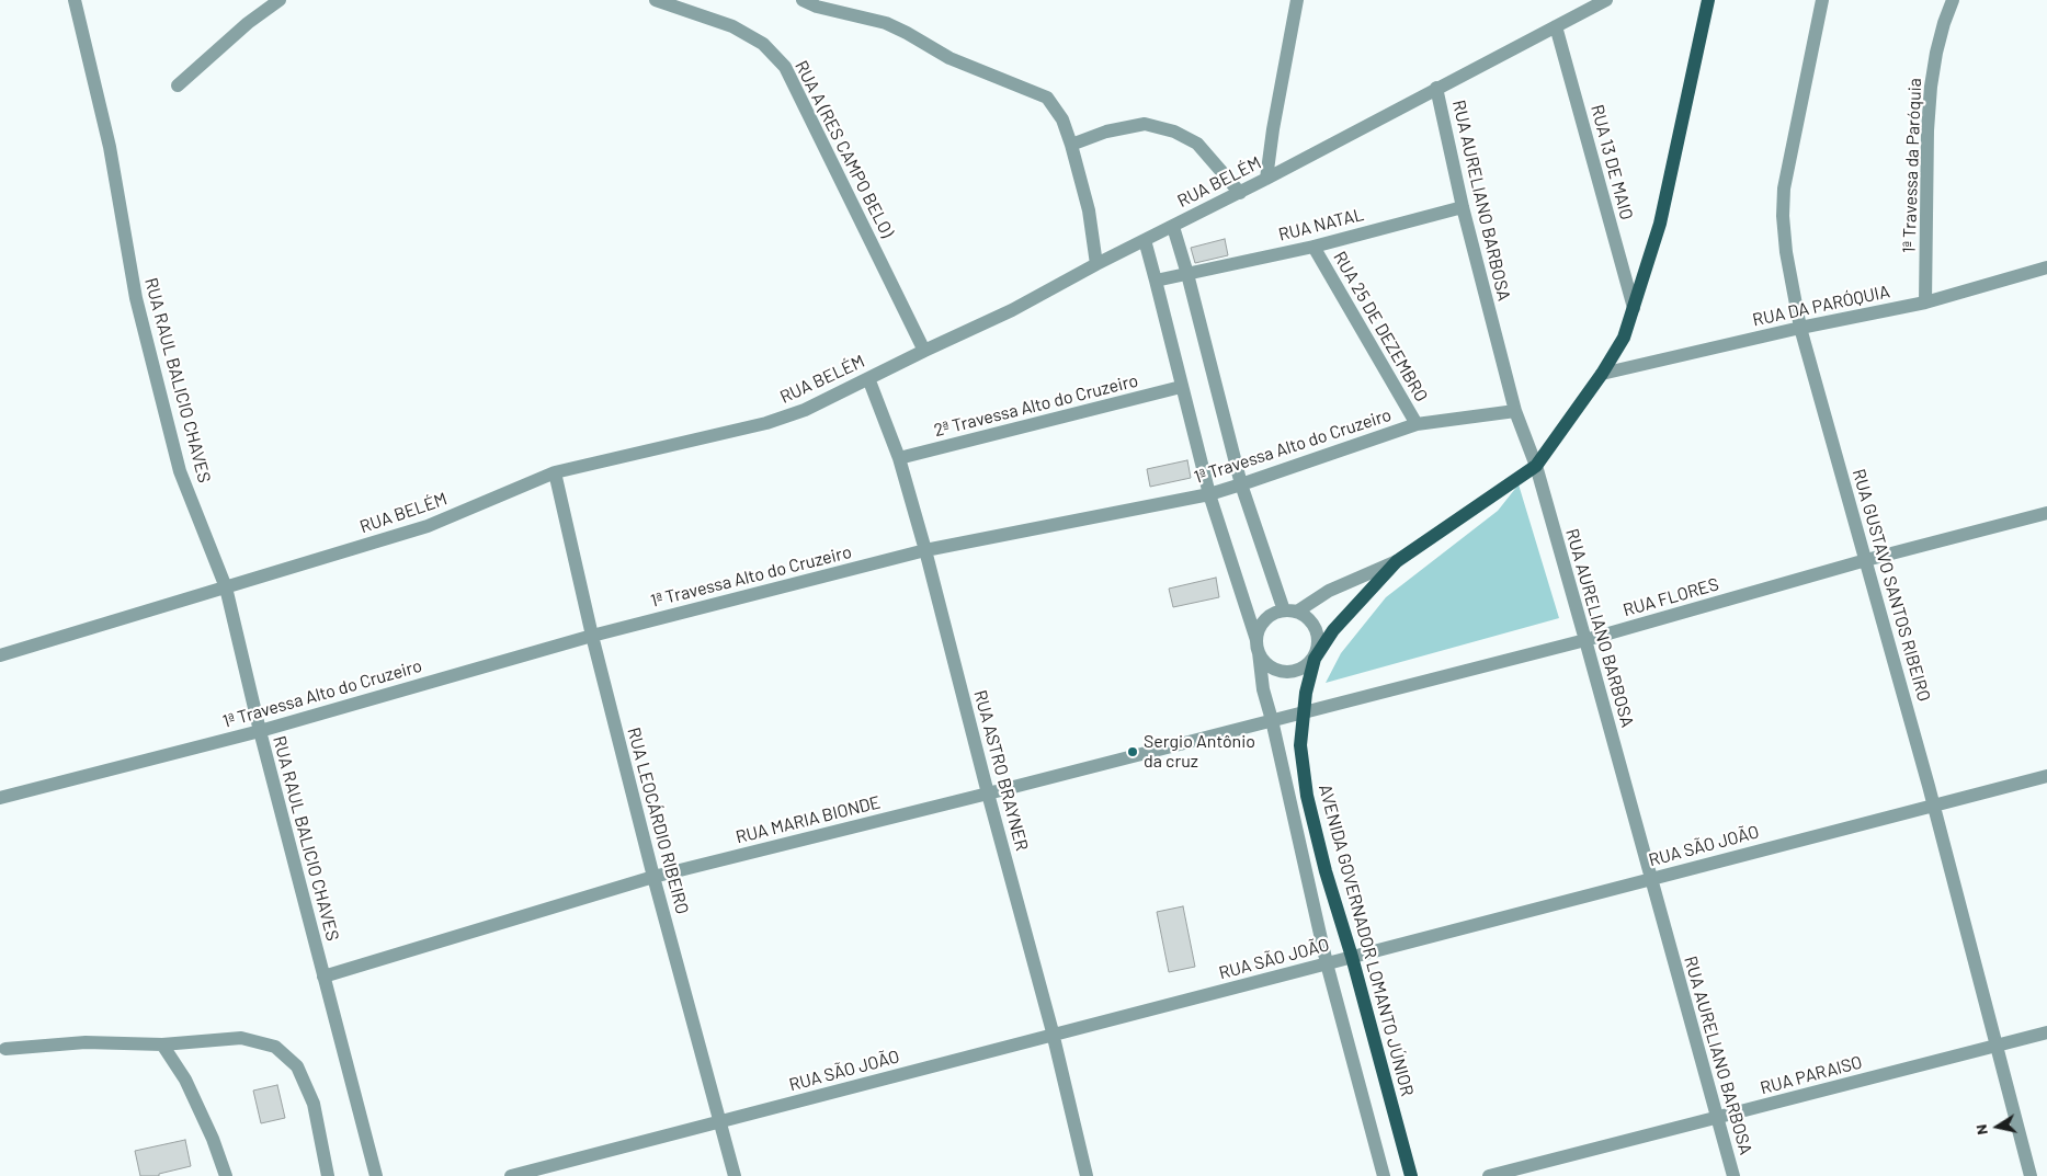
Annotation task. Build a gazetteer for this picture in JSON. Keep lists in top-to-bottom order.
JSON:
{
  "streets": {
    "main road": ["AVENIDA GOVERNADOR LOMANTO JÚNIOR"],
    "street": [
      "RUA A (RES CAMPO BELO)",
      "RUA 13 DE MAIO",
      "1ª Travessa da Paróquia",
      "RUA BELÉM",
      "RUA AURELIANO BARBOSA",
      "RUA NATAL",
      "RUA DA PARÓQUIA",
      "RUA 25 DE DEZEMBRO",
      "RUA RAUL BALICIO CHAVES",
      "2ª Travessa Alto do Cruzeiro",
      "1ª Travessa Alto do Cruzeiro",
      "RUA GUSTAVO SANTOS RIBEIRO",
      "RUA FLORES",
      "RUA ASTRO BRAYNER",
      "RUA MARIA BIONDE",
      "RUA LEOCÁRDIO RIBEIRO",
      "RUA SÃO JOÃO",
      "RUA PARAISO"
    ]
  },
  "crossings": [
    ["RUA A (RES CAMPO BELO)", "RUA BELÉM"],
    ["RUA 13 DE MAIO", "RUA BELÉM"],
    ["RUA 13 DE MAIO", "AVENIDA GOVERNADOR LOMANTO JÚNIOR"],
    ["1ª Travessa da Paróquia", "RUA DA PARÓQUIA"],
    ["RUA BELÉM", "RUA AURELIANO BARBOSA"],
    ["RUA BELÉM", "RUA RAUL BALICIO CHAVES"],
    ["RUA BELÉM", "RUA ASTRO BRAYNER"],
    ["RUA BELÉM", "RUA LEOCÁRDIO RIBEIRO"],
    ["RUA AURELIANO BARBOSA", "RUA NATAL"],
    ["RUA AURELIANO BARBOSA", "1ª Travessa Alto do Cruzeiro"],
    ["RUA AURELIANO BARBOSA", "RUA FLORES"],
    ["RUA AURELIANO BARBOSA", "RUA SÃO JOÃO"],
    ["RUA AURELIANO BARBOSA", "AVENIDA GOVERNADOR LOMANTO JÚNIOR"],
    ["RUA AURELIANO BARBOSA", "RUA PARAISO"],
    ["RUA NATAL", "RUA 25 DE DEZEMBRO"],
    ["RUA DA PARÓQUIA", "RUA GUSTAVO SANTOS RIBEIRO"],
    ["RUA DA PARÓQUIA", "AVENIDA GOVERNADOR LOMANTO JÚNIOR"],
    ["RUA 25 DE DEZEMBRO", "1ª Travessa Alto do Cruzeiro"],
    ["RUA RAUL BALICIO CHAVES", "1ª Travessa Alto do Cruzeiro"],
    ["RUA RAUL BALICIO CHAVES", "RUA MARIA BIONDE"],
    ["2ª Travessa Alto do Cruzeiro", "RUA ASTRO BRAYNER"],
    ["1ª Travessa Alto do Cruzeiro", "RUA ASTRO BRAYNER"],
    ["1ª Travessa Alto do Cruzeiro", "RUA LEOCÁRDIO RIBEIRO"],
    ["RUA GUSTAVO SANTOS RIBEIRO", "RUA FLORES"],
    ["RUA GUSTAVO SANTOS RIBEIRO", "RUA SÃO JOÃO"],
    ["RUA GUSTAVO SANTOS RIBEIRO", "RUA PARAISO"],
    ["RUA FLORES", "RUA MARIA BIONDE"],
    ["RUA FLORES", "AVENIDA GOVERNADOR LOMANTO JÚNIOR"],
    ["RUA ASTRO BRAYNER", "RUA MARIA BIONDE"],
    ["RUA ASTRO BRAYNER", "RUA SÃO JOÃO"],
    ["RUA MARIA BIONDE", "RUA LEOCÁRDIO RIBEIRO"],
    ["RUA MARIA BIONDE", "AVENIDA GOVERNADOR LOMANTO JÚNIOR"],
    ["RUA LEOCÁRDIO RIBEIRO", "RUA SÃO JOÃO"],
    ["RUA SÃO JOÃO", "AVENIDA GOVERNADOR LOMANTO JÚNIOR"]
  ],
  "places": ["Sergio Antônio da cruz"],
  "north": "left"
}
